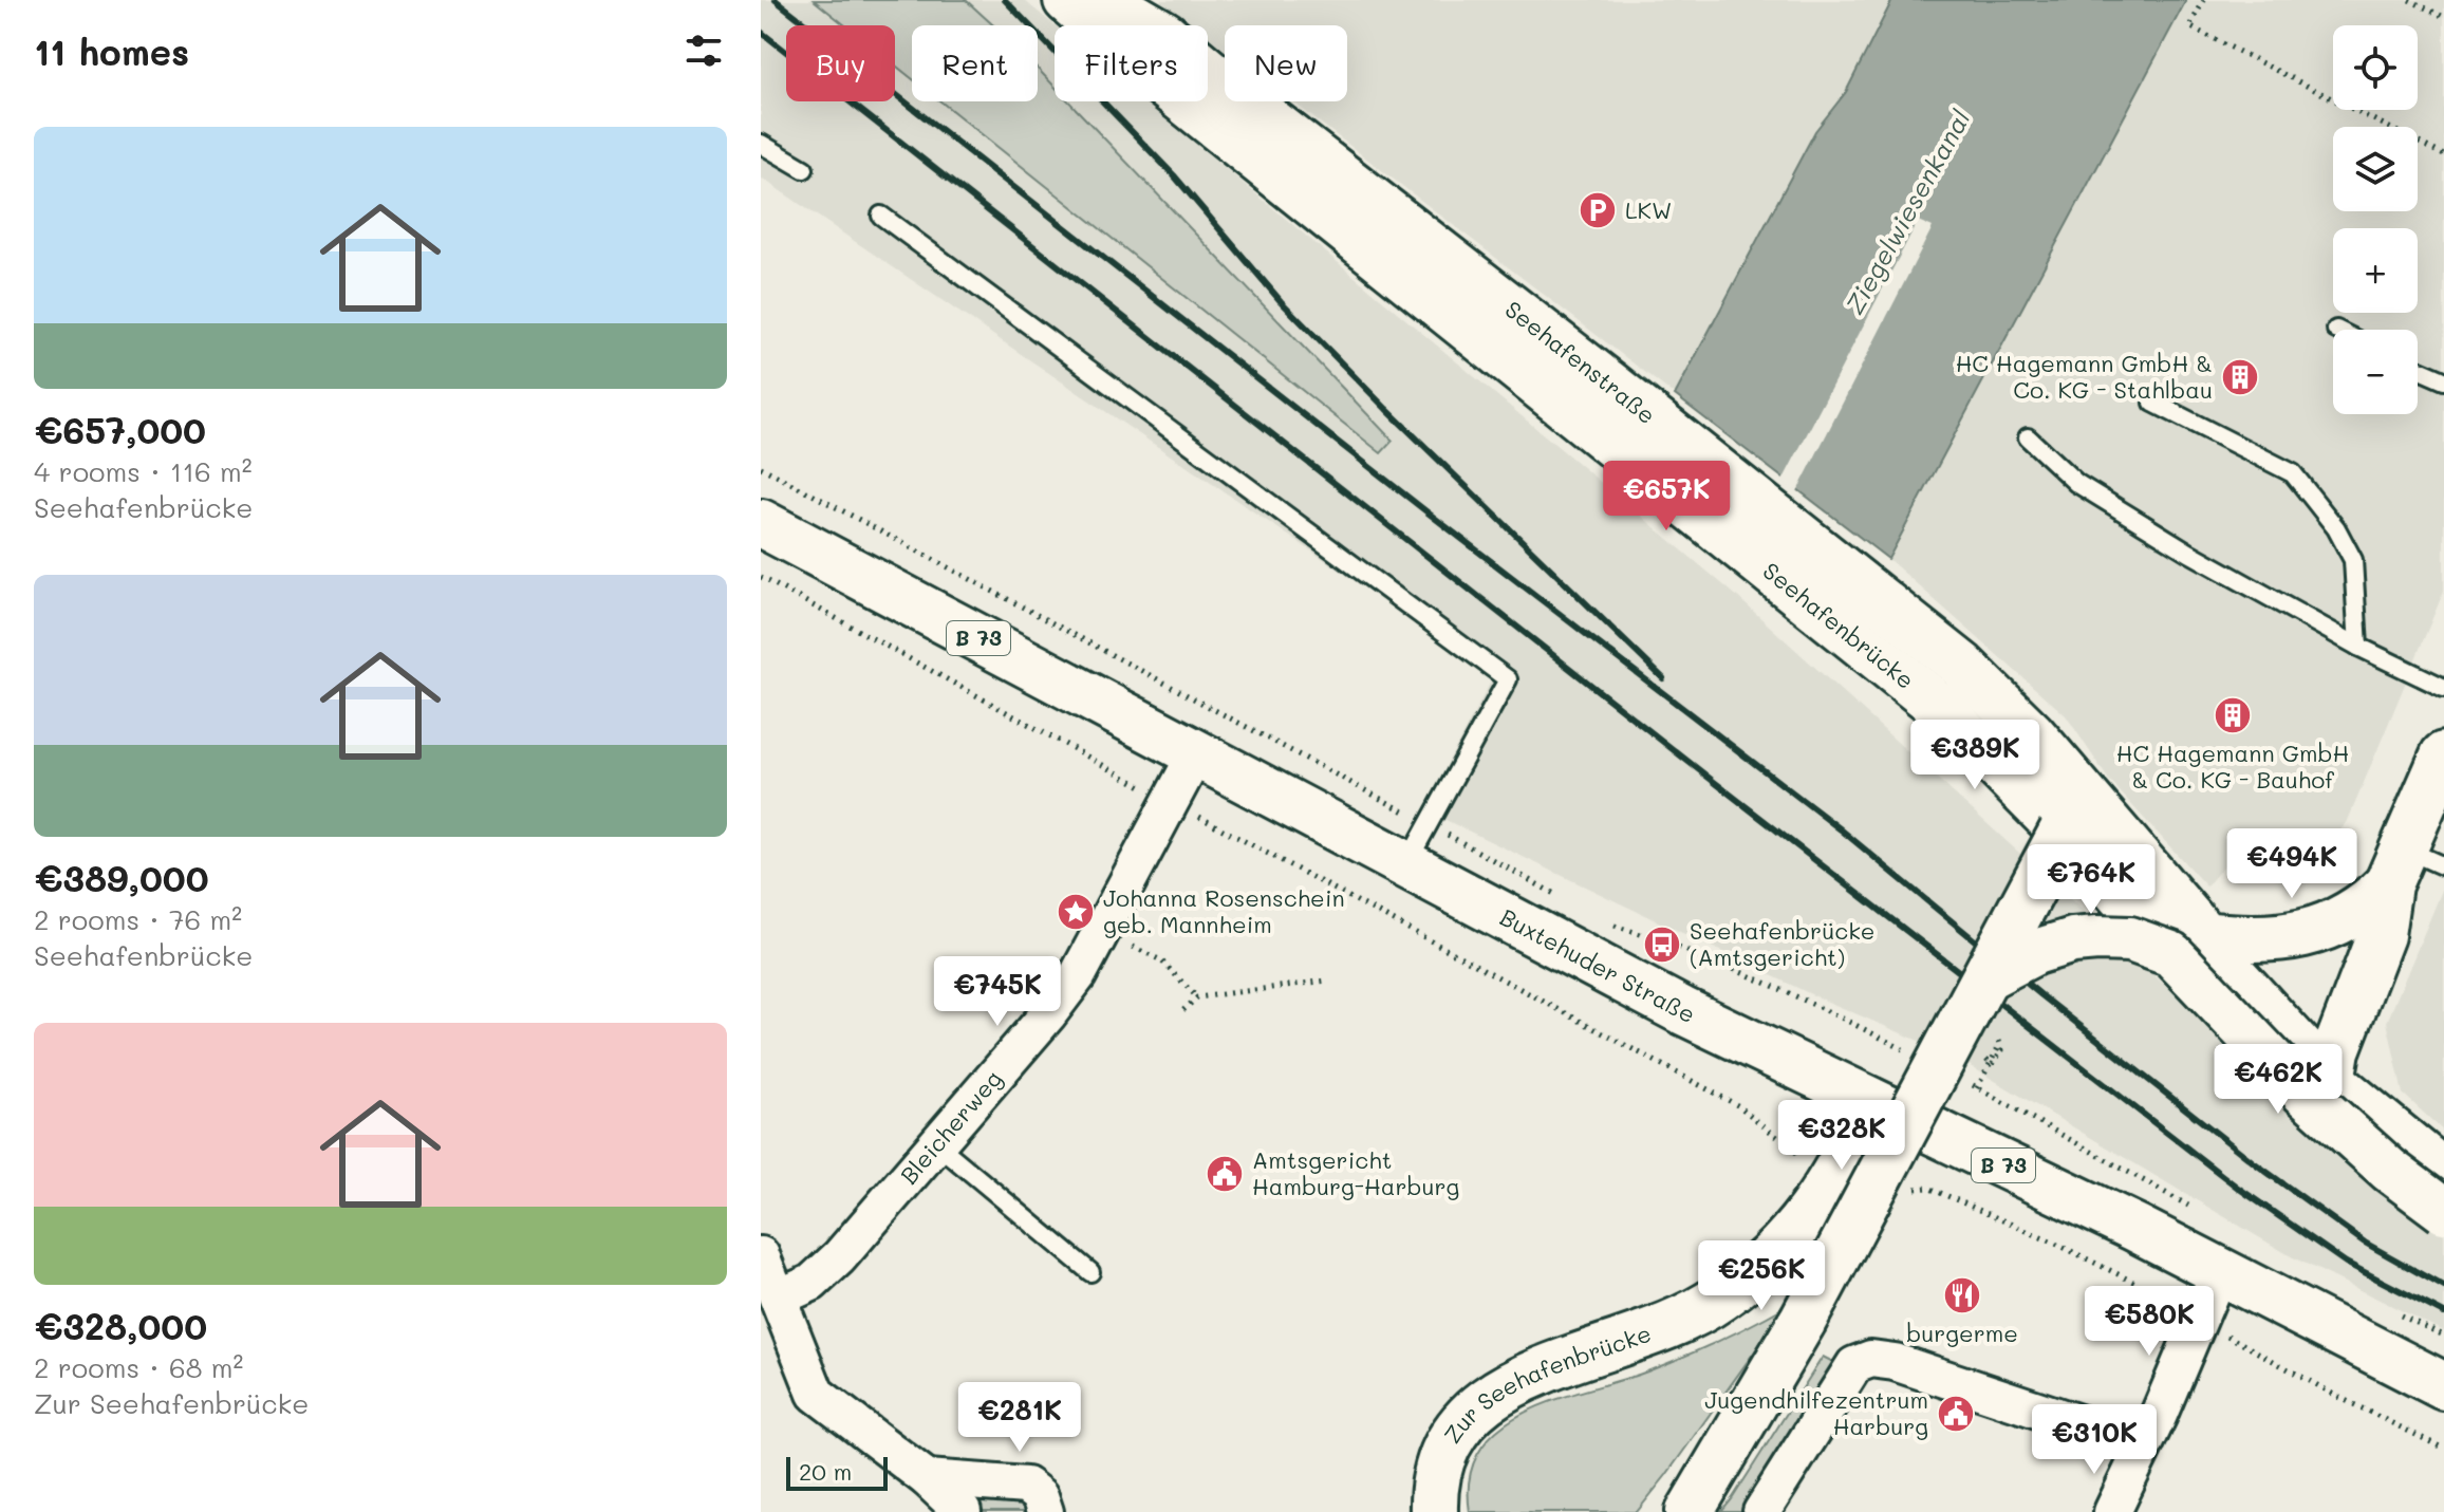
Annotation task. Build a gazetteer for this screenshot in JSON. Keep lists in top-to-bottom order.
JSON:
{
  "streets": {
    "main road": [
      "Seehafenstraße",
      "Seehafenbrücke",
      "B 73",
      "Buxtehuder Straße",
      "Zur Seehafenbrücke"
    ],
    "street": ["Bleicherweg"]
  },
  "crossings": [
    ["Seehafenstraße", "Seehafenbrücke"],
    ["Buxtehuder Straße", "Bleicherweg"],
    ["Buxtehuder Straße", "Zur Seehafenbrücke"]
  ],
  "water": ["Ziegelwiesenkanal"],
  "places": {
    "parking": ["LKW"],
    "building": ["HC Hagemann GmbH & Co. KG - Stahlbau", "HC Hagemann GmbH & Co. KG - Bauhof"],
    "place": ["Johanna Rosenschein geb. Mannheim"],
    "bus stop": ["Seehafenbrücke (Amtsgericht)"],
    "public building": ["Amtsgericht Hamburg-Harburg", "Jugendhilfezentrum Harburg"],
    "restaurant": ["burgerme"]
  },
  "scale_bar": "20 m",
  "page": {
    "heading": "11 homes",
    "map_buttons": ["+", "−"],
    "chip": [
      "Buy",
      "Rent",
      "Filters",
      "New"
    ],
    "list": [
      {
        "name": "€657,000",
        "note": "4 rooms · 116 m² · Seehafenbrücke"
      },
      {
        "name": "€389,000",
        "note": "2 rooms · 76 m² · Seehafenbrücke"
      },
      {
        "name": "€328,000",
        "note": "2 rooms · 68 m² · Zur Seehafenbrücke"
      }
    ],
    "price": [
      "€657K",
      "€389K",
      "€494K",
      "€764K",
      "€745K",
      "€462K",
      "€328K",
      "€256K",
      "€580K",
      "€281K",
      "€310K"
    ],
    "scale": "20 m"
  }
}
